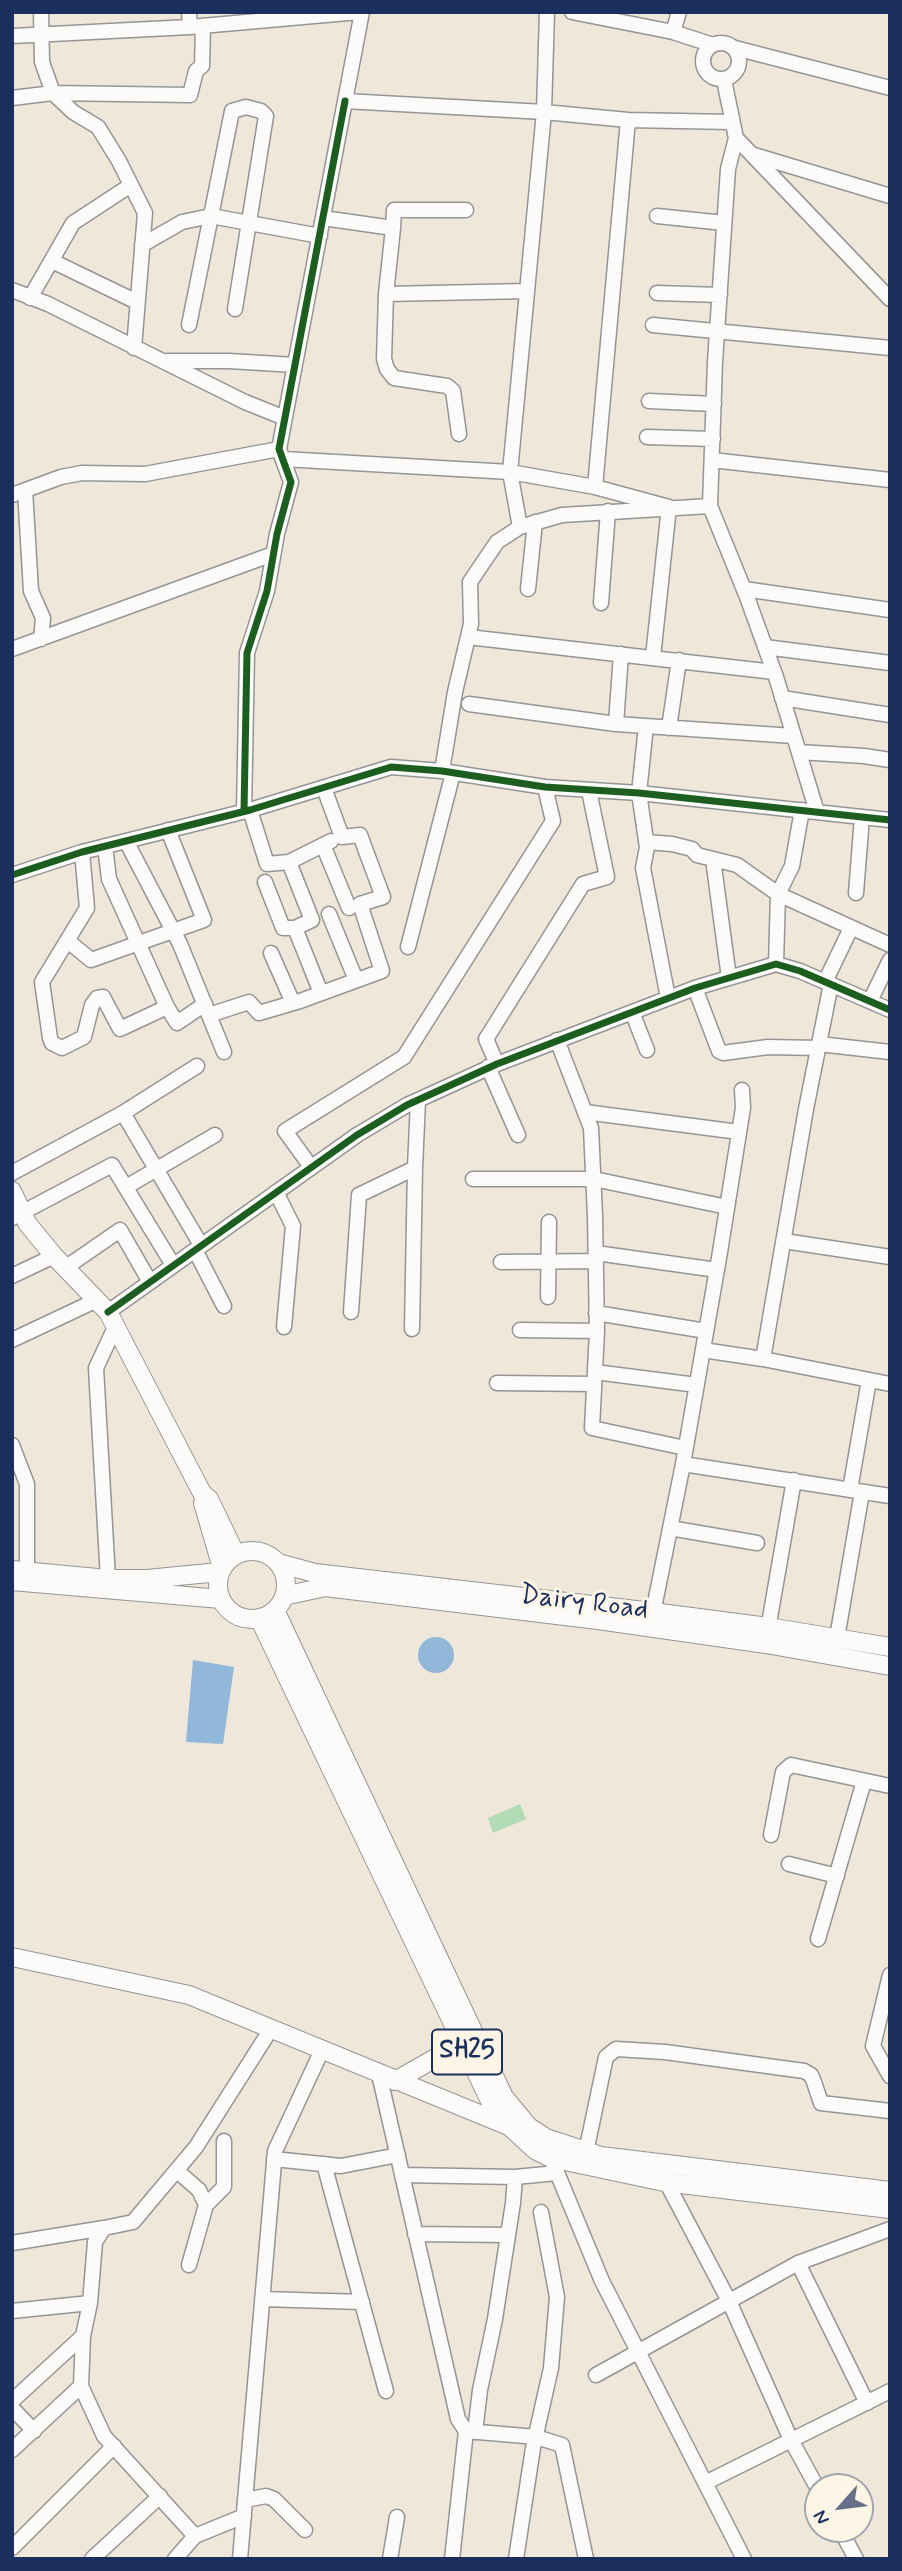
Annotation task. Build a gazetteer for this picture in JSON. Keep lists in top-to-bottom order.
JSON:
{
  "streets": {
    "main road": ["Dairy Road", "SH25"]
  },
  "crossings": [
    ["Dairy Road", "SH25"]
  ],
  "north": "bottom left"
}
